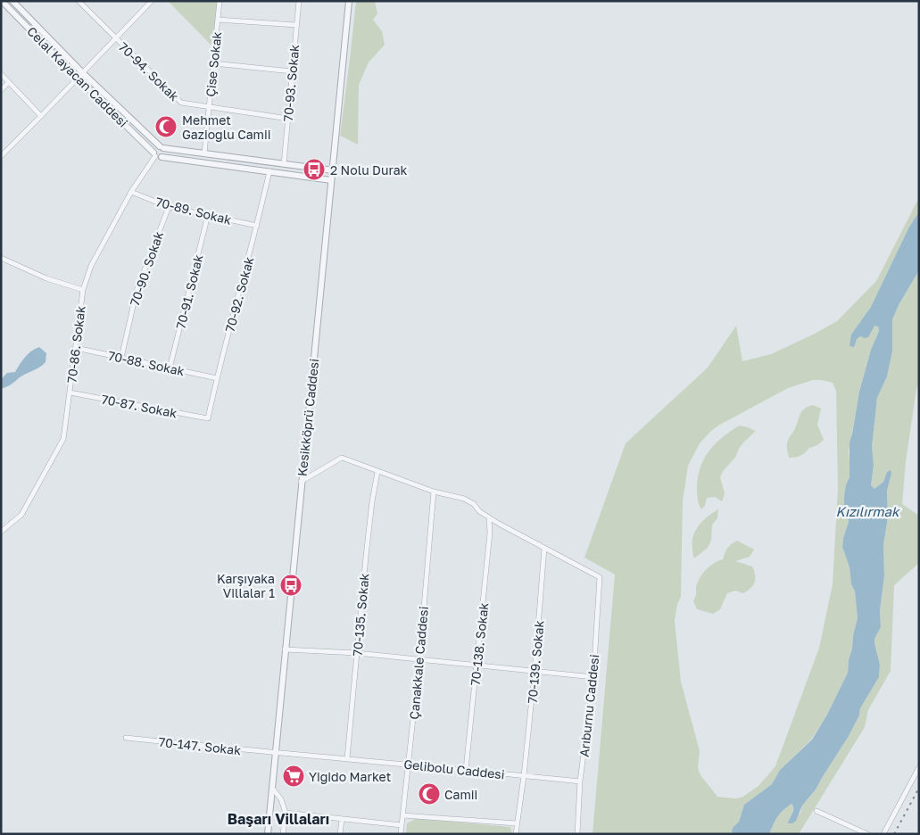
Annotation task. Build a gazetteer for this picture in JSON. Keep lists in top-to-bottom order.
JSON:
{
  "streets": {
    "street": [
      "Çise Sokak",
      "70-94. Sokak",
      "Celal Kayacan Caddesi",
      "70-93. Sokak",
      "70-89. Sokak",
      "70-90. Sokak",
      "70-91. Sokak",
      "70-92. Sokak",
      "70-86. Sokak",
      "70-88. Sokak",
      "70-87. Sokak",
      "Kesikköprü Caddesi",
      "70-135. Sokak",
      "70-138. Sokak",
      "70-139. Sokak",
      "Çanakkale Caddesi",
      "Arıburnu Caddesi",
      "70-147. Sokak",
      "Gelibolu Caddesi"
    ]
  },
  "crossings": [
    ["Çise Sokak", "70-94. Sokak"],
    ["70-94. Sokak", "70-93. Sokak"],
    ["Celal Kayacan Caddesi", "70-86. Sokak"],
    ["70-89. Sokak", "70-90. Sokak"],
    ["70-89. Sokak", "70-91. Sokak"],
    ["70-89. Sokak", "70-92. Sokak"],
    ["70-89. Sokak", "70-86. Sokak"],
    ["70-90. Sokak", "70-88. Sokak"],
    ["70-91. Sokak", "70-88. Sokak"],
    ["70-92. Sokak", "70-88. Sokak"],
    ["70-92. Sokak", "70-87. Sokak"],
    ["70-86. Sokak", "70-88. Sokak"],
    ["70-86. Sokak", "70-87. Sokak"],
    ["Kesikköprü Caddesi", "70-147. Sokak"],
    ["Kesikköprü Caddesi", "Gelibolu Caddesi"],
    ["70-135. Sokak", "Gelibolu Caddesi"],
    ["70-138. Sokak", "Gelibolu Caddesi"],
    ["70-139. Sokak", "Arıburnu Caddesi"],
    ["70-139. Sokak", "Gelibolu Caddesi"],
    ["Çanakkale Caddesi", "Gelibolu Caddesi"],
    ["Arıburnu Caddesi", "Gelibolu Caddesi"],
    ["70-147. Sokak", "Gelibolu Caddesi"]
  ],
  "districts": ["Başarı Villaları"],
  "water": ["Kızılırmak"],
  "places": {
    "mosque": ["Mehmet Gazioğlu Camii", "Camii"],
    "bus stop": ["2 Nolu Durak", "Karşıyaka Villalar 1"],
    "supermarket": ["Yiğido Market"]
  }
}
